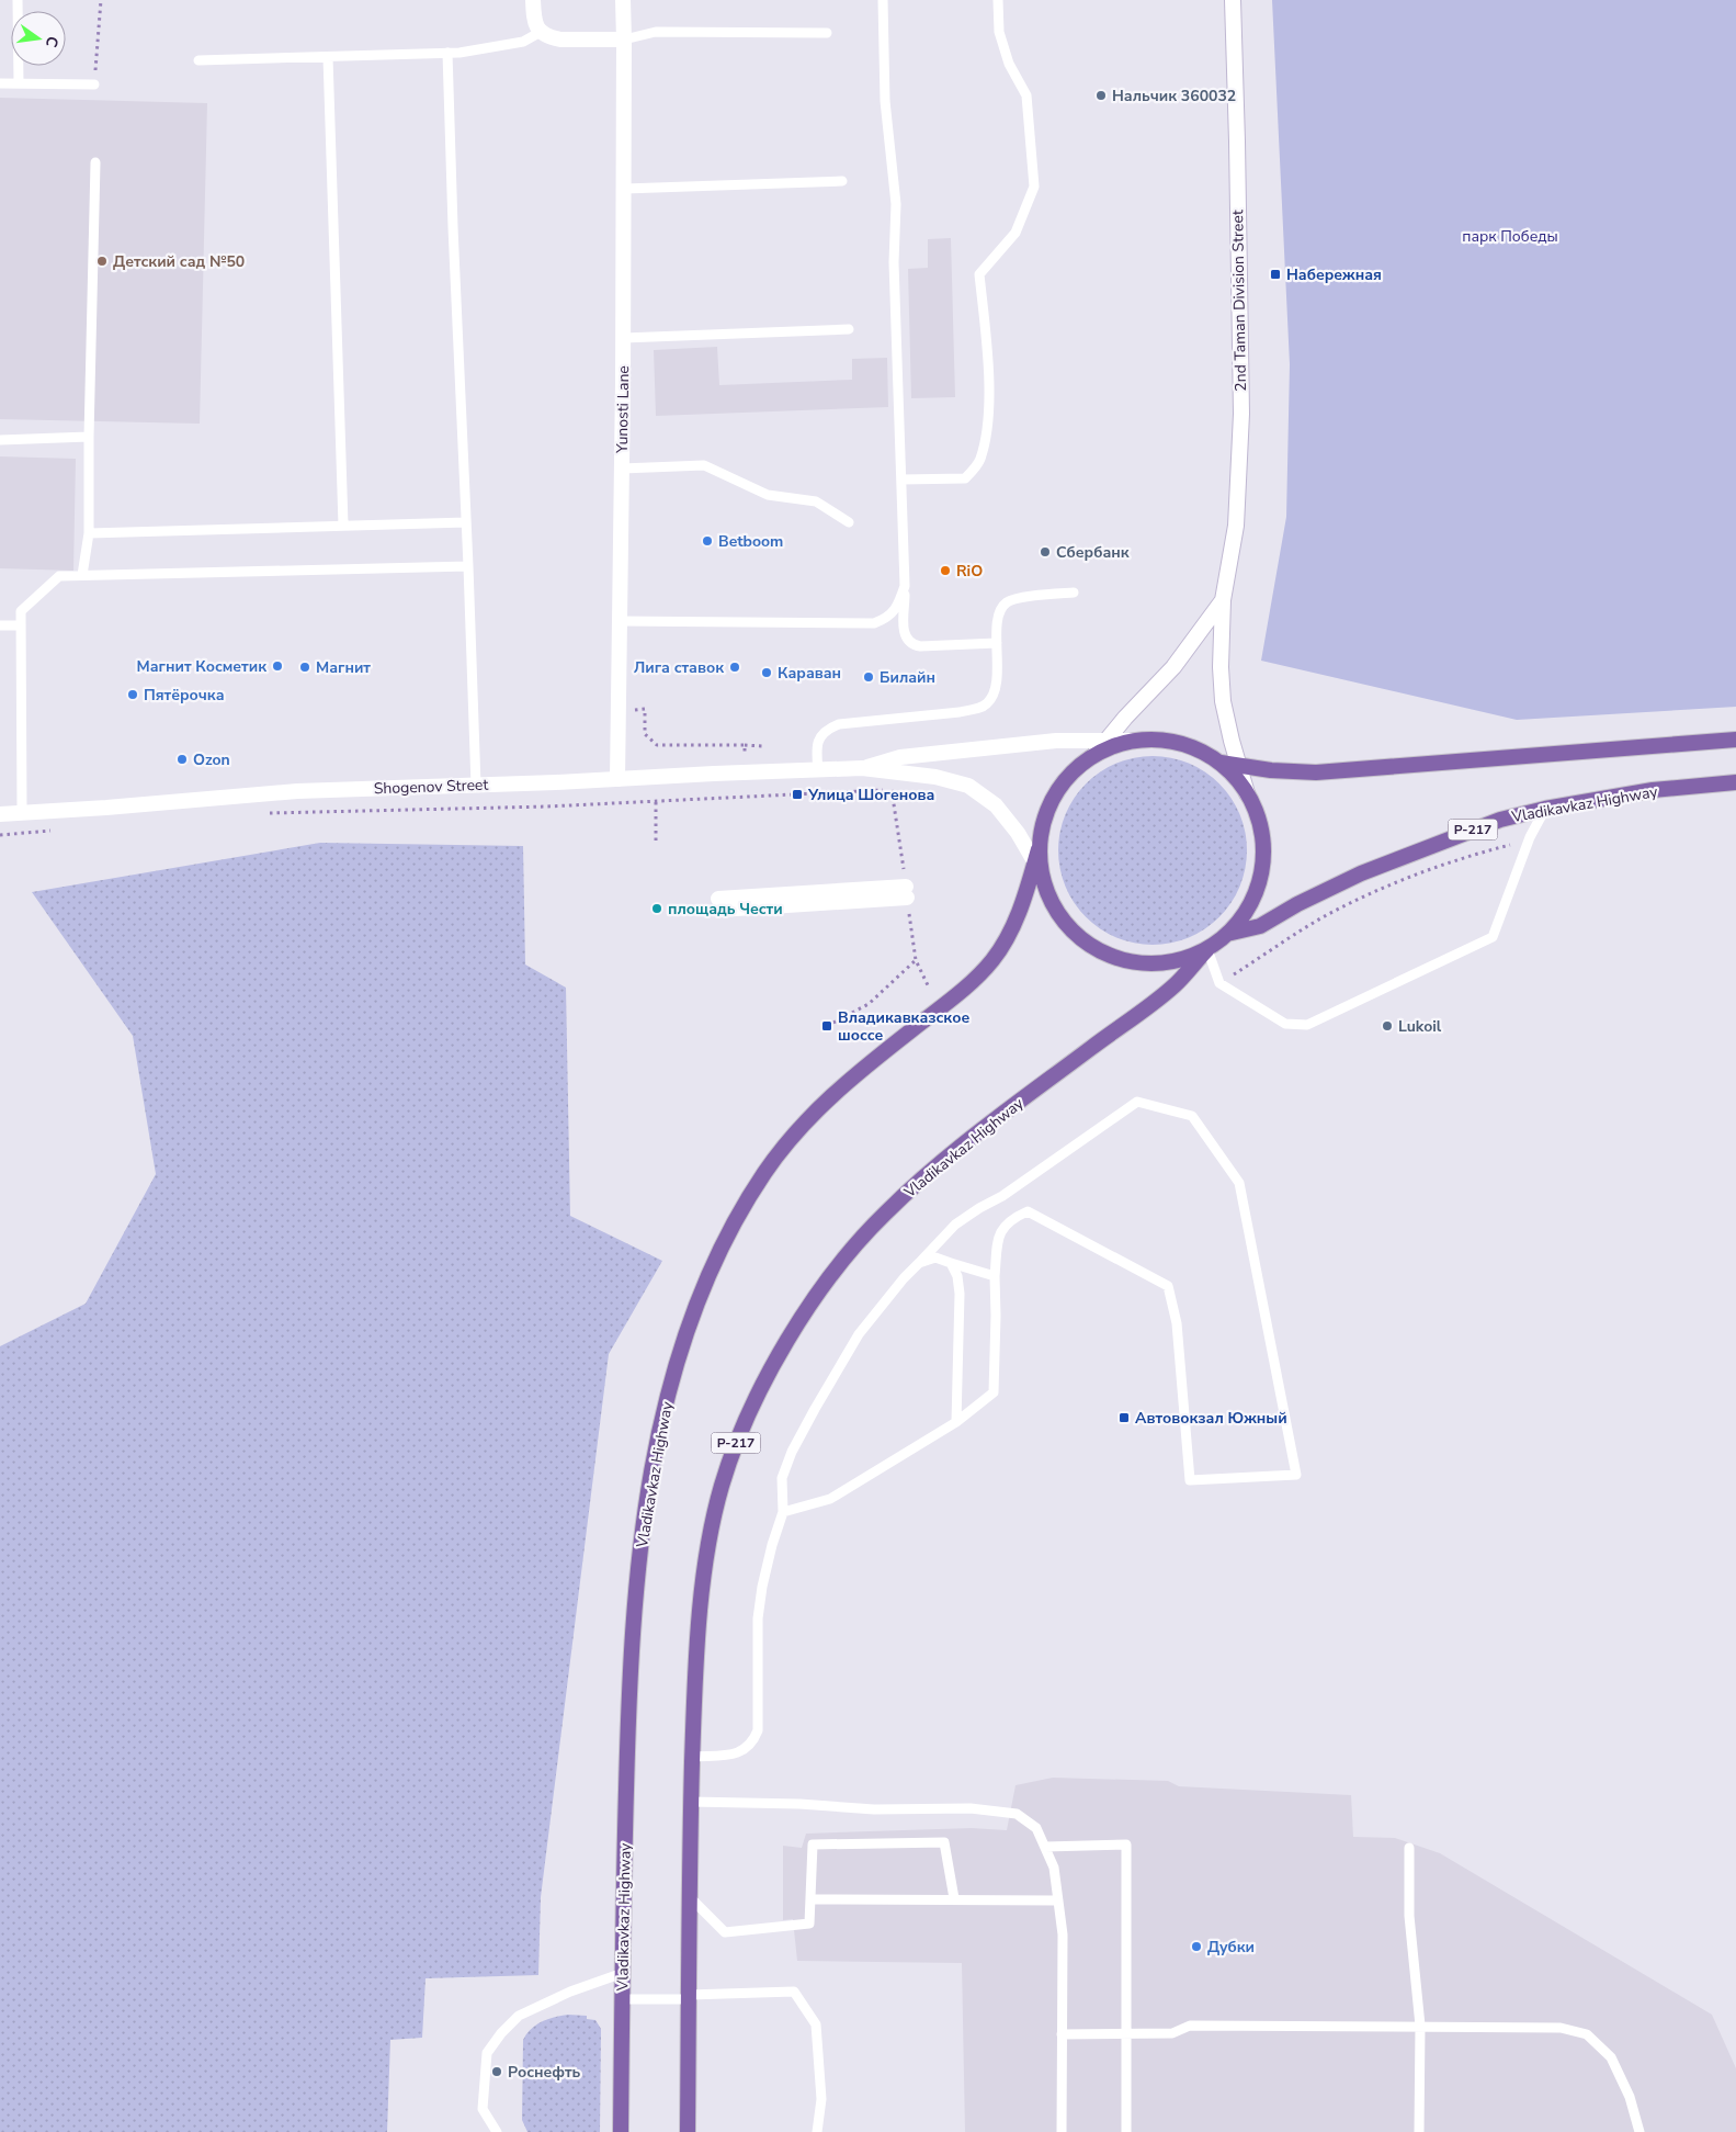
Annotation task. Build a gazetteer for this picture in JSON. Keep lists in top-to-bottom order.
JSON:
{
  "streets": {
    "main road": ["Vladikavkaz Highway", "Р-217"],
    "street": ["2nd Taman Division Street", "Yunosti Lane", "Shogenov Street"]
  },
  "crossings": [
    ["2nd Taman Division Street", "Р-217"],
    ["Yunosti Lane", "Shogenov Street"],
    ["Vladikavkaz Highway", "Р-217"]
  ],
  "parks": ["парк Победы"],
  "places": {
    "other": [
      "Нальчик 360032",
      "Детский сад №50",
      "Betboom",
      "Сбербанк",
      "RiO",
      "Магнит Косметик",
      "Магнит",
      "Лига ставок",
      "Караван",
      "Билайн",
      "Пятёрочка",
      "Ozon",
      "площадь Чести",
      "Lukoil",
      "Дубки",
      "Роснефть"
    ],
    "transit": [
      "Набережная",
      "Улица Шогенова",
      "Владикавказское шоссе",
      "Автовокзал Южный"
    ]
  },
  "north": "right"
}
